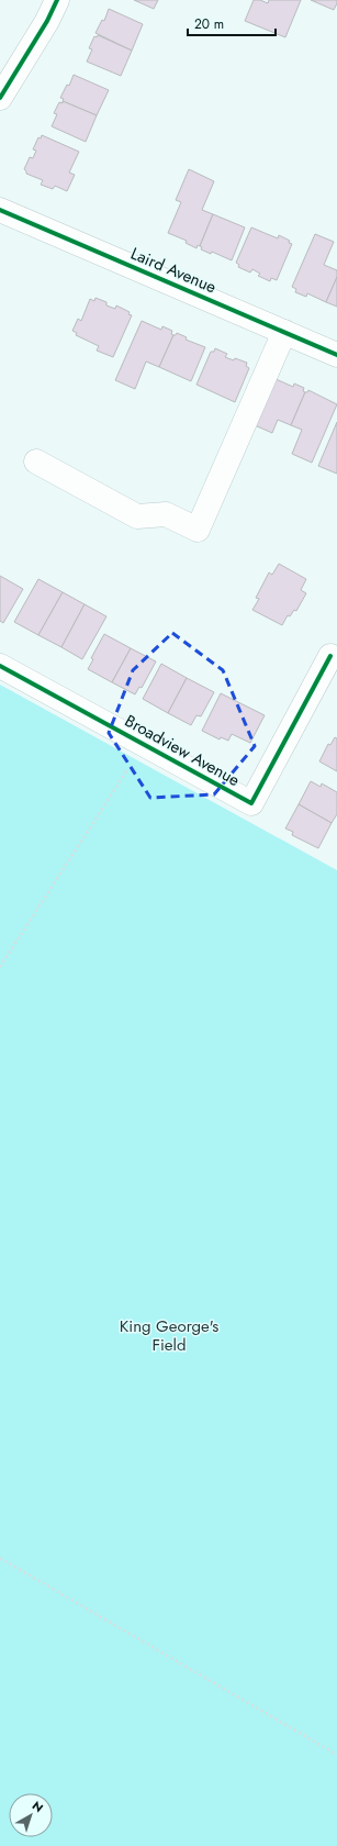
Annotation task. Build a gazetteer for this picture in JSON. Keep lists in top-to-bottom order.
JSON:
{
  "streets": {
    "street": ["Laird Avenue", "Broadview Avenue"]
  },
  "parks": ["King George's Field"],
  "scale_bar": "20 m",
  "north": "top right"
}
